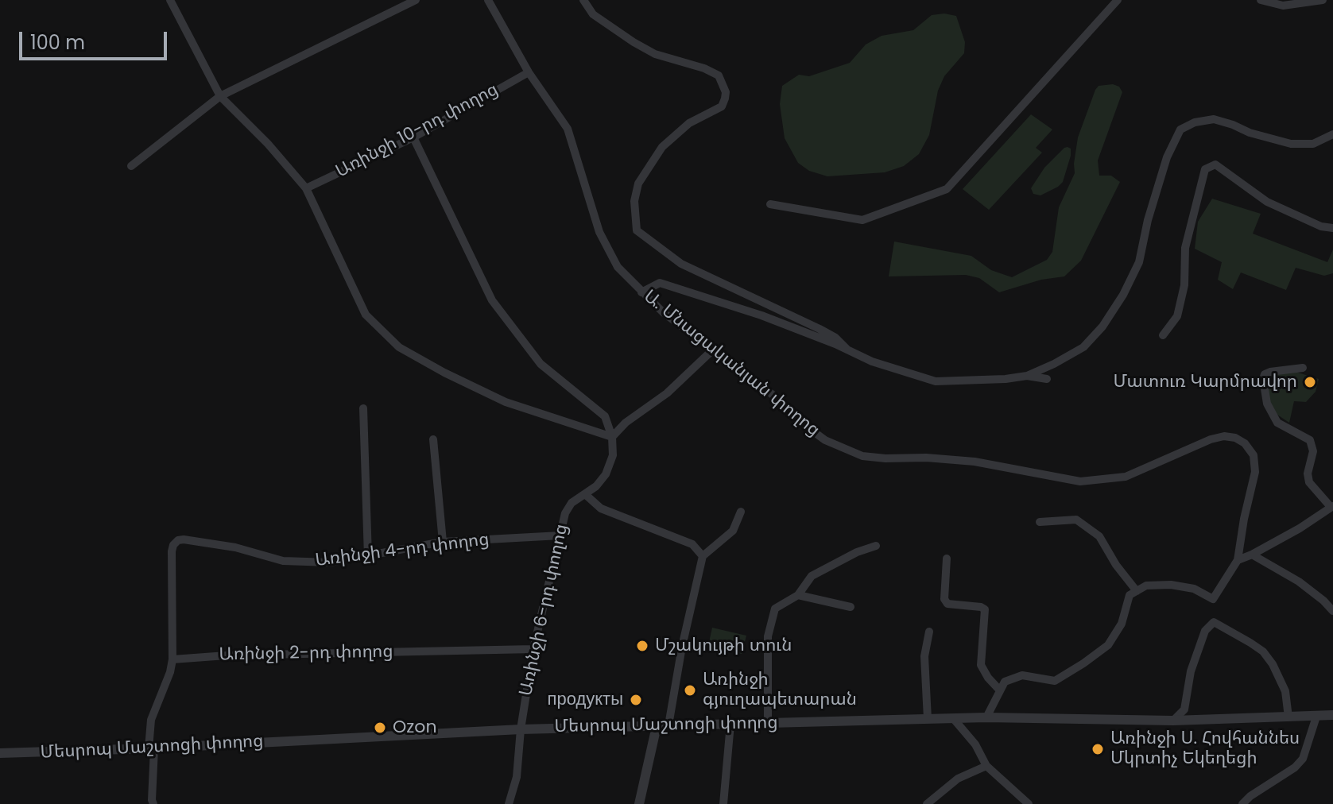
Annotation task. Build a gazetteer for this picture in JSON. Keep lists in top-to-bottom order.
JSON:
{
  "streets": {
    "street": [
      "Առինջի 10-րդ փողոց",
      "Ա. Մնացականյան փողոց",
      "Առինջի 4-րդ փողոց",
      "Առինջի 6-րդ փողոց",
      "Առինջի 2-րդ փողոց",
      "Մեսրոպ Մաշտոցի փողոց"
    ]
  },
  "crossings": [
    ["Առինջի 10-րդ փողոց", "Ա. Մնացականյան փողոց"],
    ["Առինջի 4-րդ փողոց", "Առինջի 6-րդ փողոց"],
    ["Առինջի 4-րդ փողոց", "Առինջի 2-րդ փողոց"],
    ["Առինջի 6-րդ փողոց", "Առինջի 2-րդ փողոց"],
    ["Առինջի 6-րդ փողոց", "Մեսրոպ Մաշտոցի փողոց"]
  ],
  "places": [
    "Մատուռ Կարմրավոր",
    "Մշակույթի տուն",
    "Առինջի գյուղապետարան",
    "продукты",
    "Ozon",
    "Առինջի Ս. Հովհաննես Մկրտիչ Եկեղեցի"
  ],
  "scale_bar": "100 m"
}
